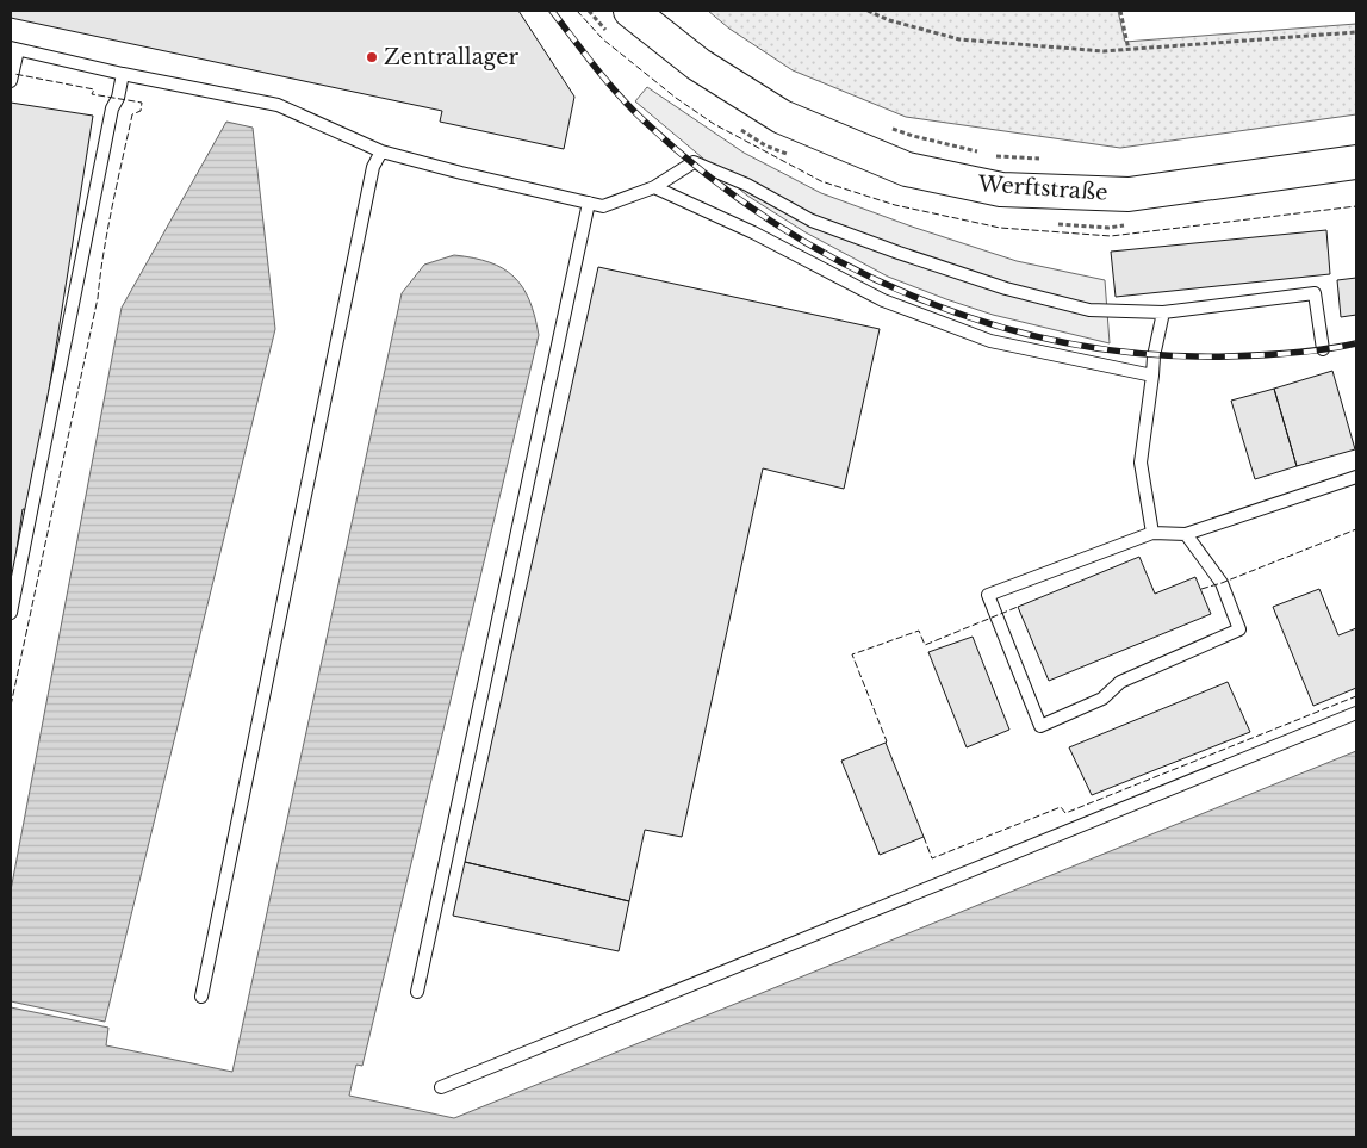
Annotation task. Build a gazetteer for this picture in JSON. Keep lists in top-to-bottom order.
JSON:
{
  "streets": {
    "main road": ["Werftstraße"]
  },
  "places": ["Zentrallager"]
}
